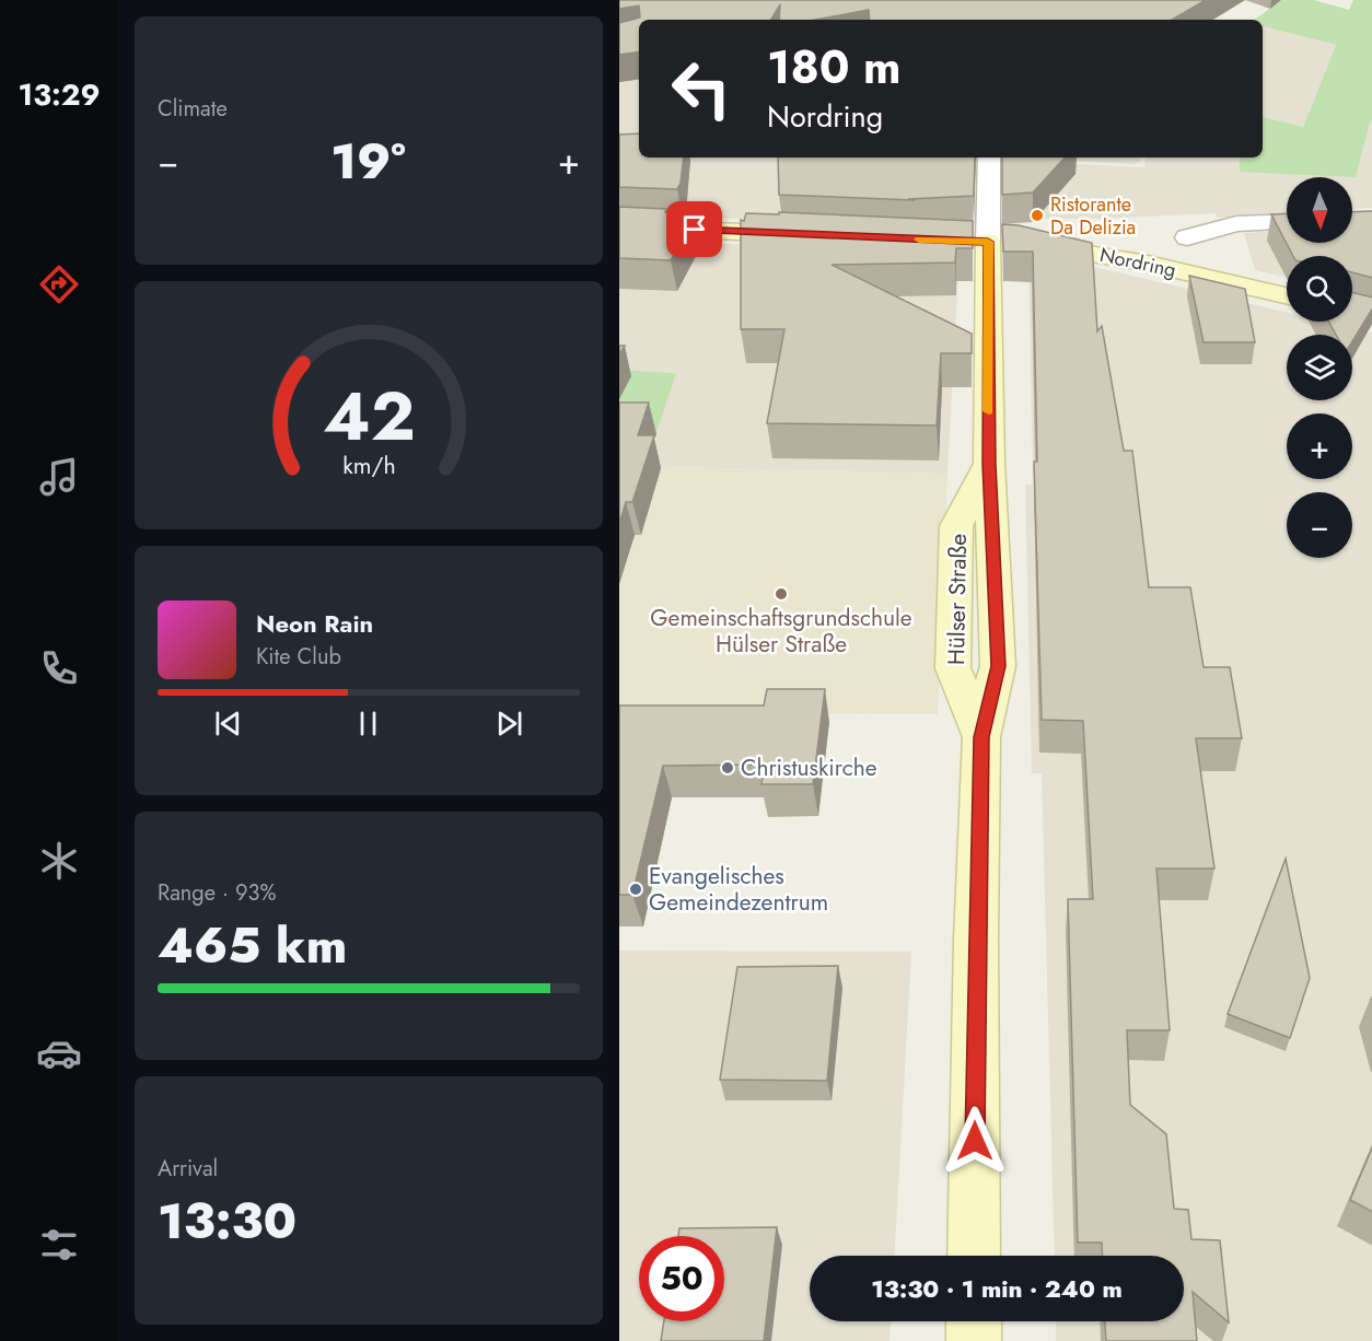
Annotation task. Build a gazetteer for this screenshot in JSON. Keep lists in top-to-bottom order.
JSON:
{
  "streets": {
    "main road": ["Nordring", "Hülser Straße"]
  },
  "crossings": [
    ["Nordring", "Hülser Straße"]
  ],
  "places": [
    "Ristorante Da Delizia",
    "Gemeinschaftsgrundschule Hülser Straße",
    "Christuskirche",
    "Evangelisches Gemeindezentrum"
  ],
  "north": "bottom",
  "page": {
    "tabs": "13:29",
    "tile": [
      "Climate",
      ["Range · 93%", "465 km"],
      ["Arrival", "13:30"]
    ],
    "turn": ["180 m", "Nordring"],
    "heat": ["−", "19°", "+"],
    "map_buttons": ["+", "−"],
    "song": ["Neon Rain", "Kite Club"],
    "limit": "50",
    "trip": "13:30 · 1 min · 240 m",
    "gauge": ["42", "km/h"]
  }
}
